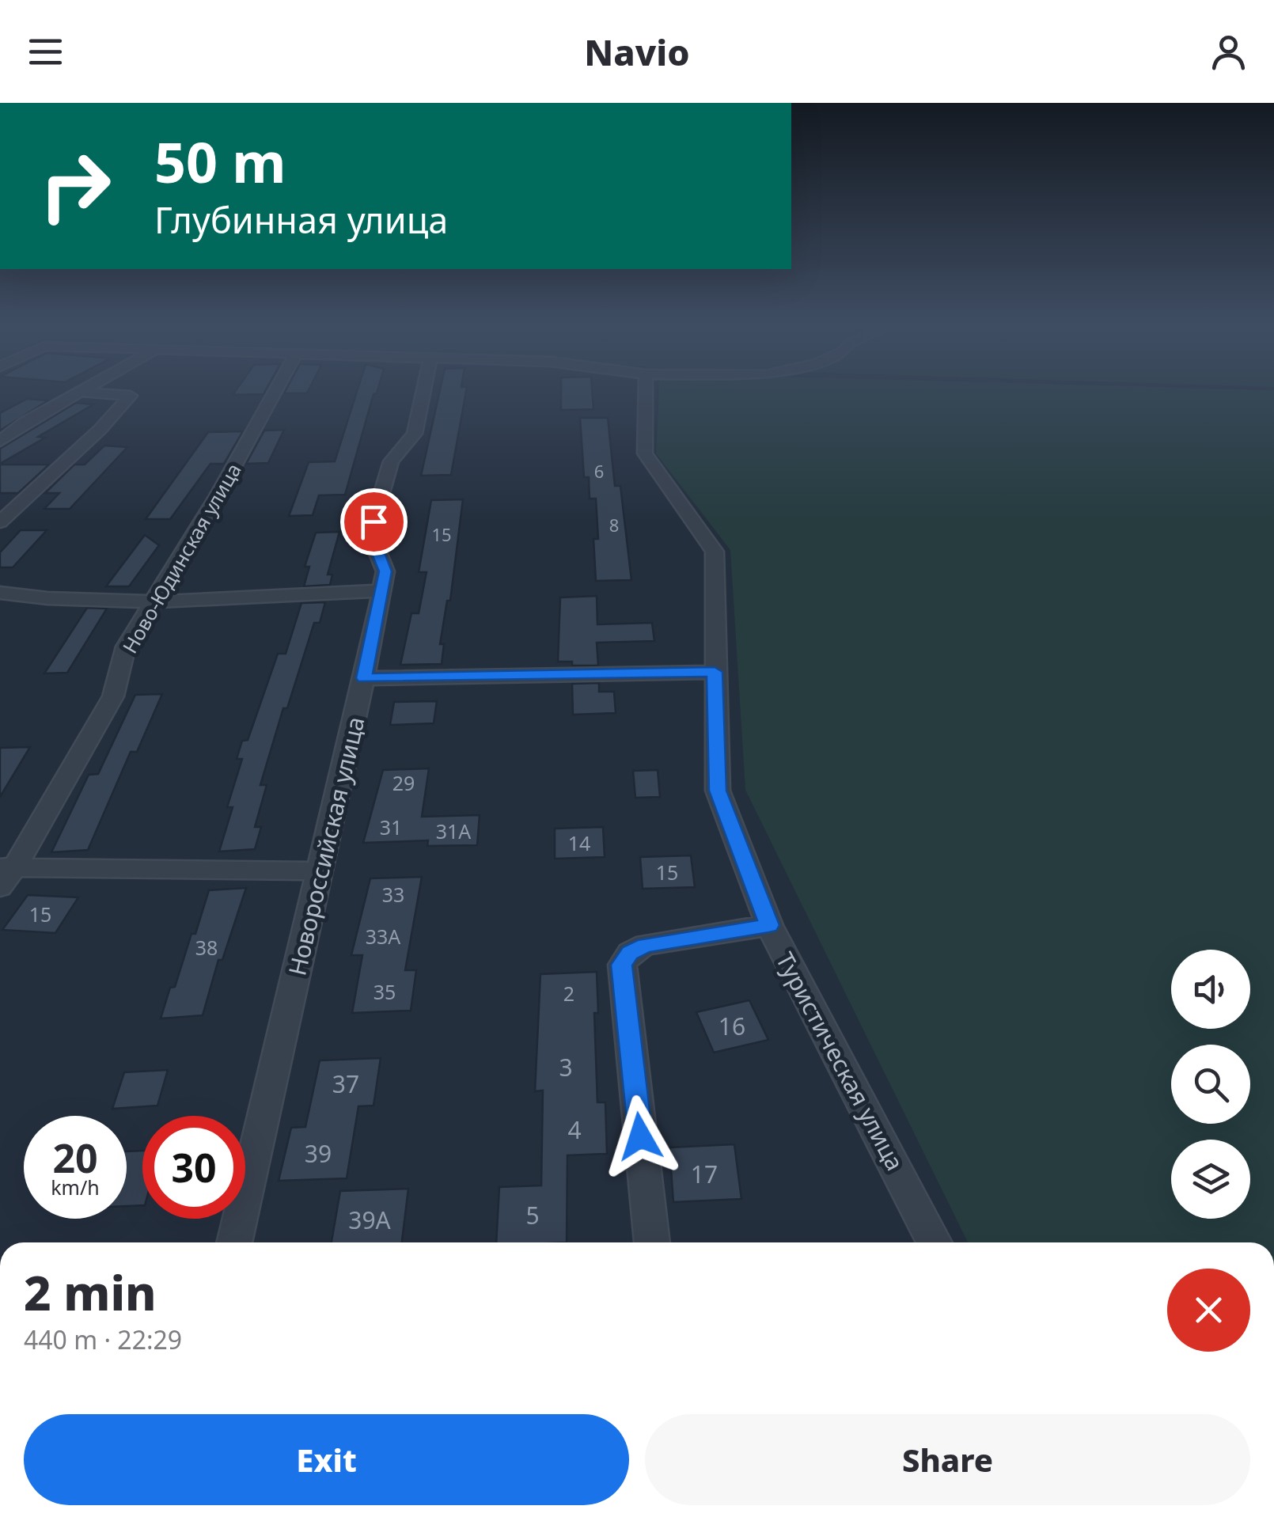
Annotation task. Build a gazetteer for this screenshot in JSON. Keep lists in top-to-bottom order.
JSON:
{
  "streets": {
    "street": ["Ново-Юдинская улица", "Новороссийская улица", "Туристическая улица"]
  },
  "house_numbers": [
    "6",
    "8",
    "15",
    "29",
    "31",
    "31А",
    "14",
    "15",
    "33",
    "15",
    "33А",
    "38",
    "35",
    "2",
    "16",
    "3",
    "37",
    "4",
    "39",
    "17",
    "5",
    "39А"
  ],
  "page": {
    "header": "Navio",
    "turn": ["50 m", "Глубинная улица"],
    "speed": "20 km/h",
    "limit": "30",
    "heading": ["2 min", "440 m · 22:29"],
    "buttons": ["Exit", "Share"]
  }
}
